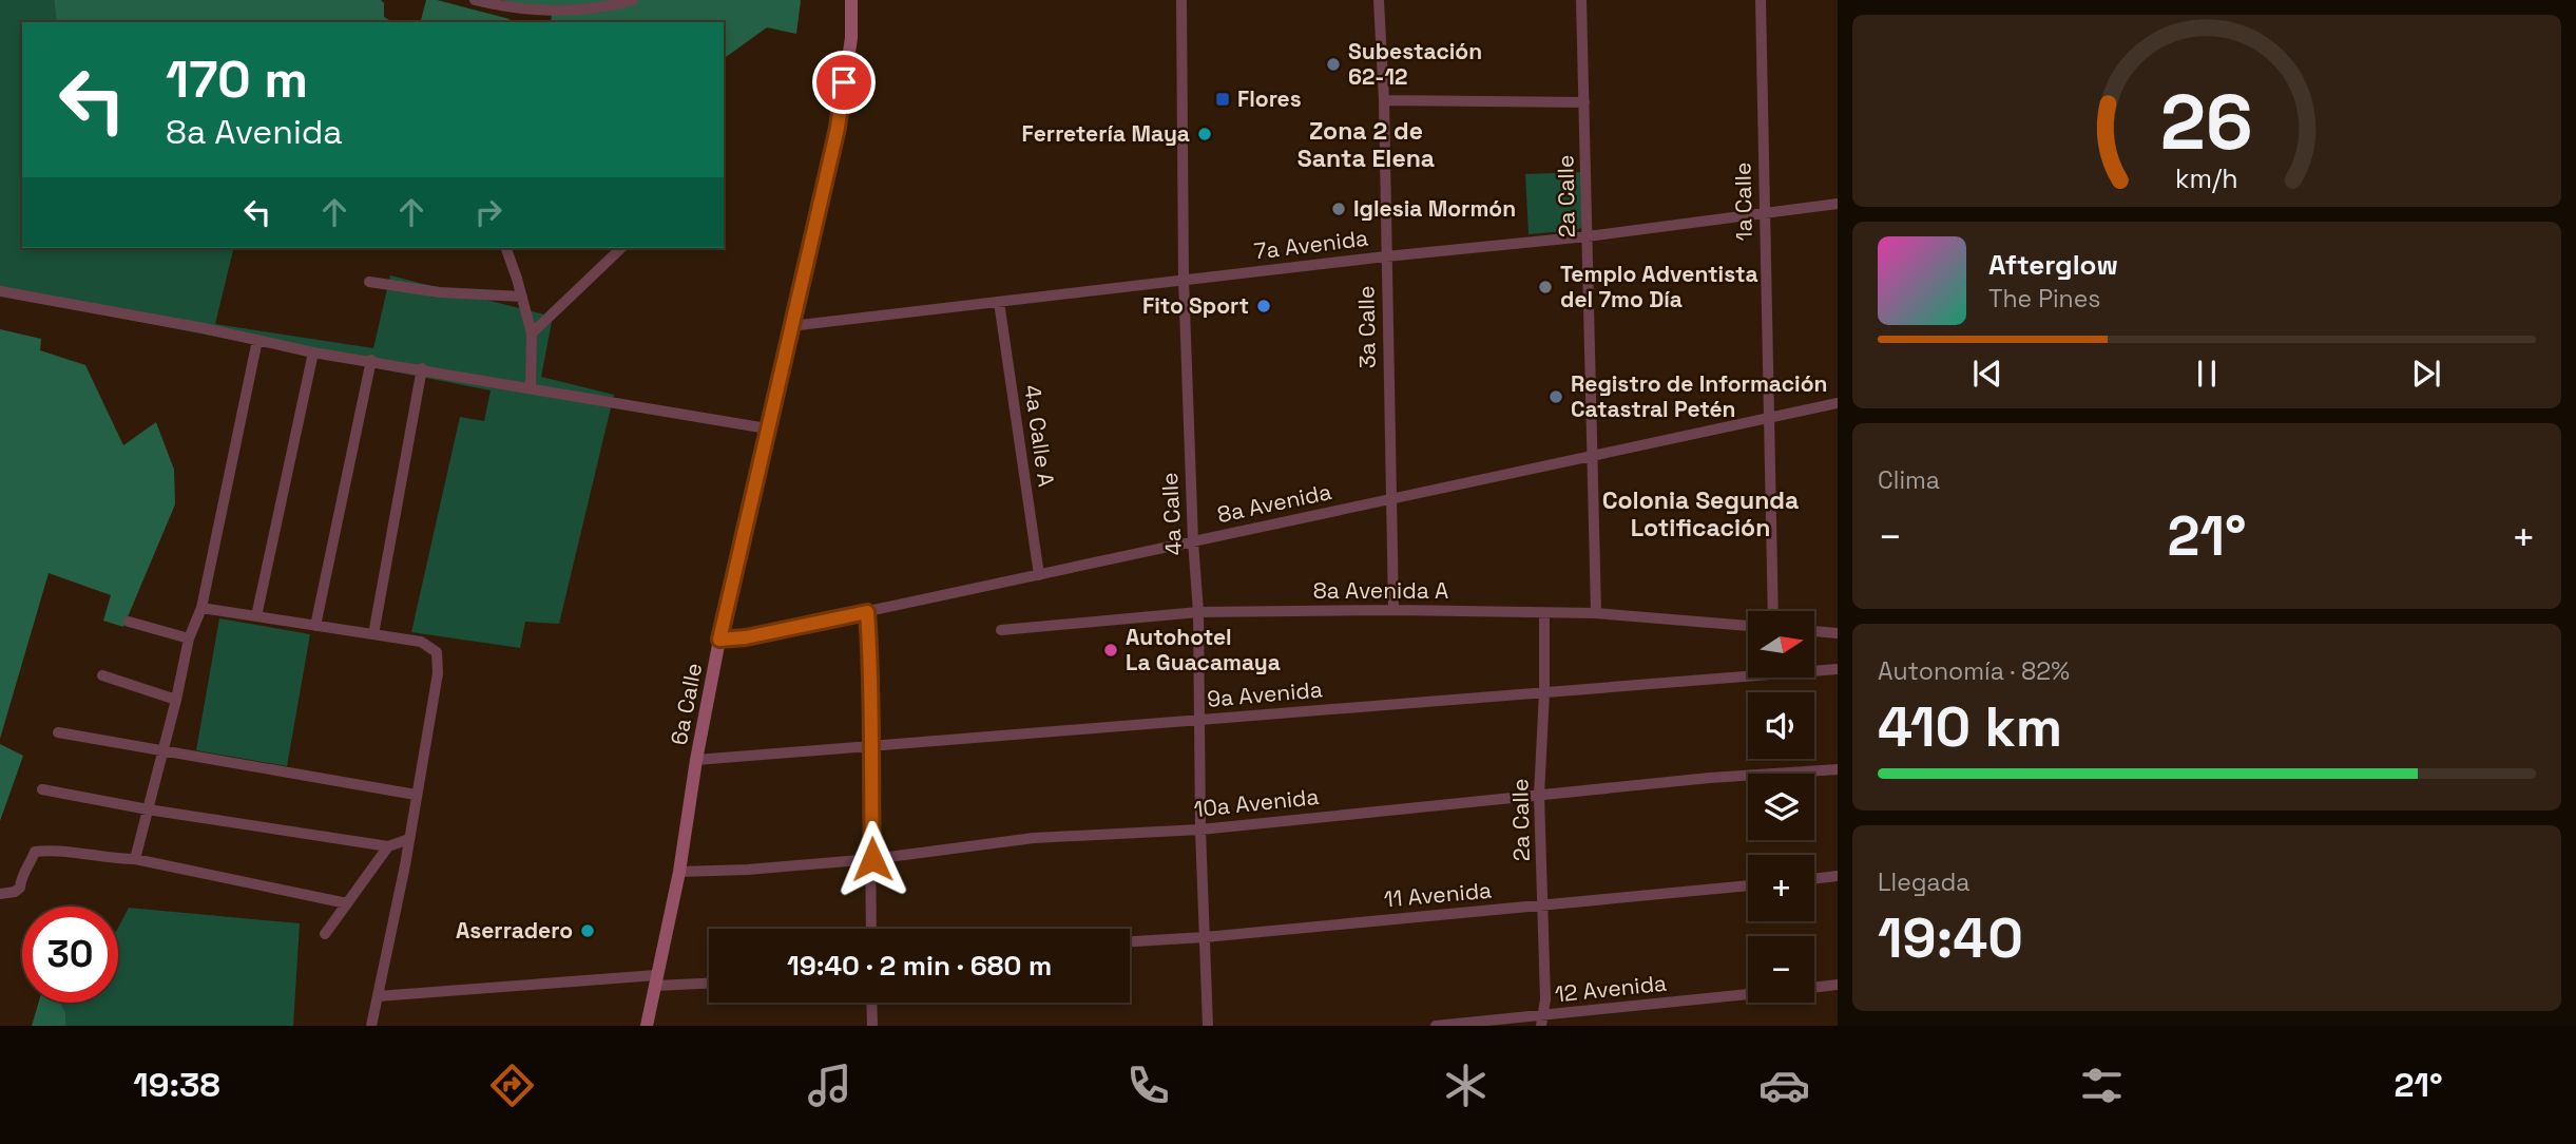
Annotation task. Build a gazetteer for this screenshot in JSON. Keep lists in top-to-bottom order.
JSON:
{
  "streets": {
    "main road": ["6a Calle"],
    "street": [
      "2a Calle",
      "1a Calle",
      "7a Avenida",
      "3a Calle",
      "4a Calle A",
      "8a Avenida",
      "4a Calle",
      "8a Avenida A",
      "9a Avenida",
      "10a Avenida",
      "11 Avenida",
      "12 Avenida"
    ]
  },
  "crossings": [
    ["2a Calle", "7a Avenida"],
    ["2a Calle", "8a Avenida"],
    ["2a Calle", "8a Avenida A"],
    ["2a Calle", "9a Avenida"],
    ["2a Calle", "10a Avenida"],
    ["2a Calle", "11 Avenida"],
    ["2a Calle", "12 Avenida"],
    ["1a Calle", "7a Avenida"],
    ["1a Calle", "8a Avenida"],
    ["7a Avenida", "3a Calle"],
    ["7a Avenida", "4a Calle A"],
    ["7a Avenida", "4a Calle"],
    ["7a Avenida", "6a Calle"],
    ["3a Calle", "8a Avenida"],
    ["3a Calle", "8a Avenida A"],
    ["4a Calle A", "8a Avenida"],
    ["8a Avenida", "4a Calle"],
    ["8a Avenida", "6a Calle"],
    ["4a Calle", "8a Avenida A"],
    ["4a Calle", "9a Avenida"],
    ["4a Calle", "10a Avenida"],
    ["4a Calle", "11 Avenida"],
    ["9a Avenida", "6a Calle"],
    ["6a Calle", "10a Avenida"]
  ],
  "districts": ["Zona 2 de Santa Elena", "Colonia Segunda Lotificación"],
  "places": {
    "other": [
      "Subestación 62-12",
      "Ferretería Maya",
      "Iglesia Mormón",
      "Templo Adventista del 7mo Día",
      "Fito Sport",
      "Registro de Información Catastral Petén",
      "Autohotel La Guacamaya",
      "Aserradero"
    ],
    "transit": ["Flores"]
  },
  "north": "right",
  "page": {
    "turn": ["170 m", "8a Avenida"],
    "song": ["Afterglow", "The Pines"],
    "tile": [
      "Clima",
      ["Autonomía · 82%", "410 km"],
      ["Llegada", "19:40"]
    ],
    "heat": ["−", "21°", "+"],
    "map_buttons": ["+", "−"],
    "limit": "30",
    "trip": "19:40 · 2 min · 680 m",
    "tabs": ["19:38", "21°"],
    "gauge": ["26", "km/h"]
  }
}
